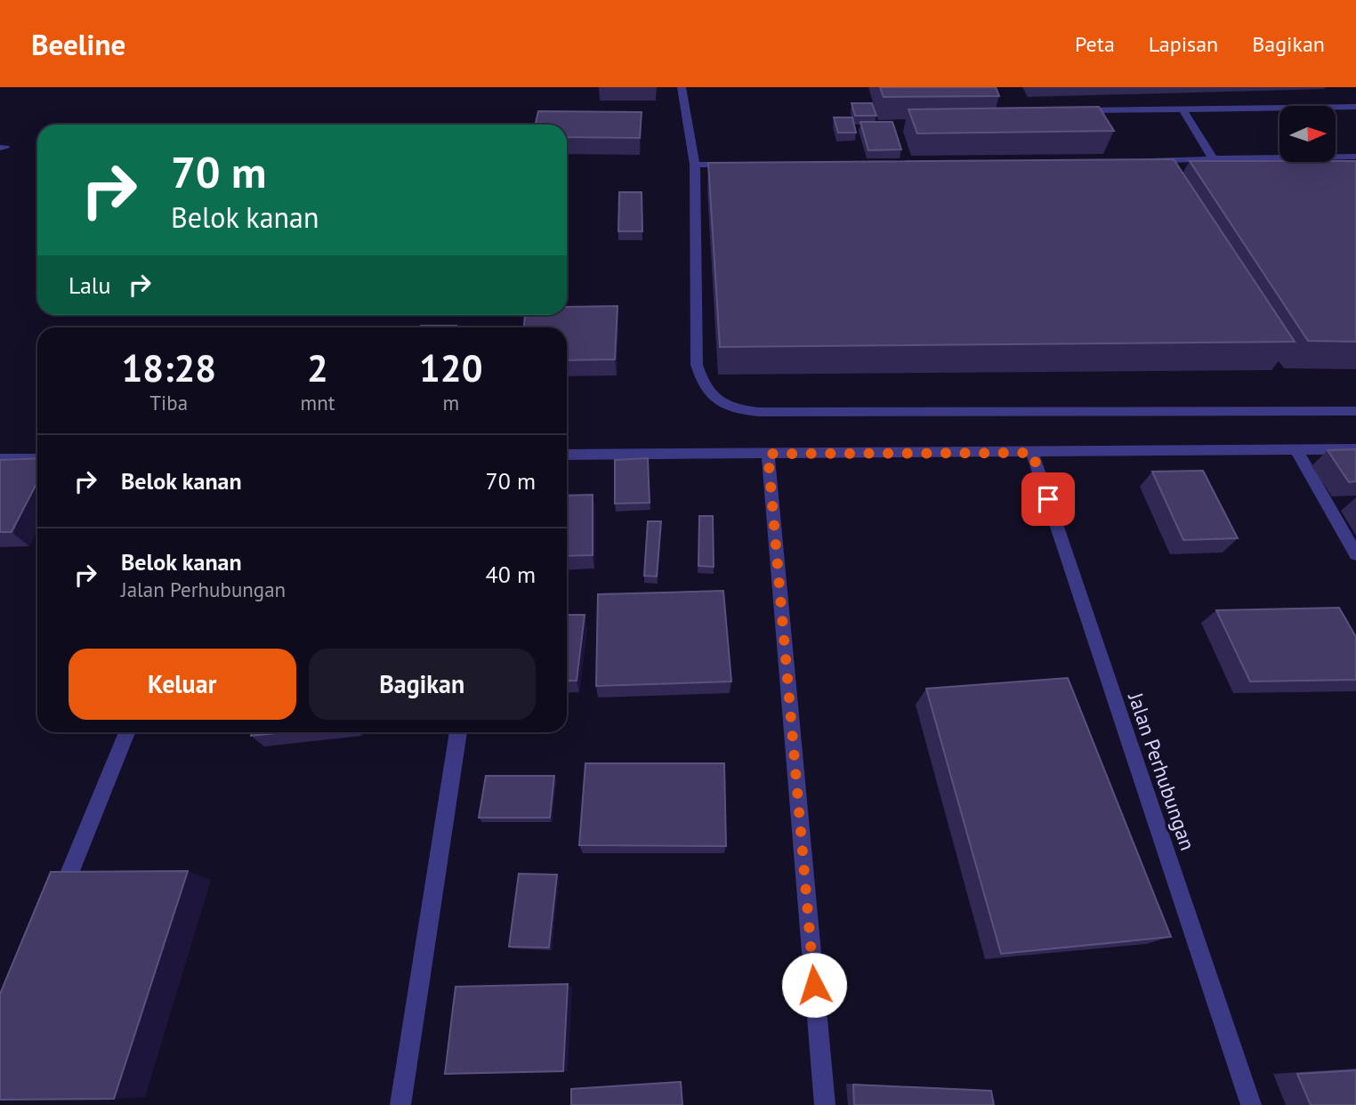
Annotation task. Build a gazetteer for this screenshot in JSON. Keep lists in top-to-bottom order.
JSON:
{
  "streets": {
    "street": ["Jalan Perhubungan"]
  },
  "north": "right",
  "page": {
    "header": "Beeline",
    "nav": ["Peta", "Lapisan", "Bagikan"],
    "turn": ["70 m", "Belok kanan"],
    "then": "Lalu",
    "eta": [
      "18:28",
      "Tiba",
      "2",
      "mnt",
      "120",
      "m"
    ],
    "list": [
      {
        "name": "Belok kanan",
        "value": "70 m"
      },
      {
        "name": "Belok kanan",
        "note": "Jalan Perhubungan",
        "value": "40 m"
      }
    ],
    "buttons": ["Keluar", "Bagikan"]
  }
}
